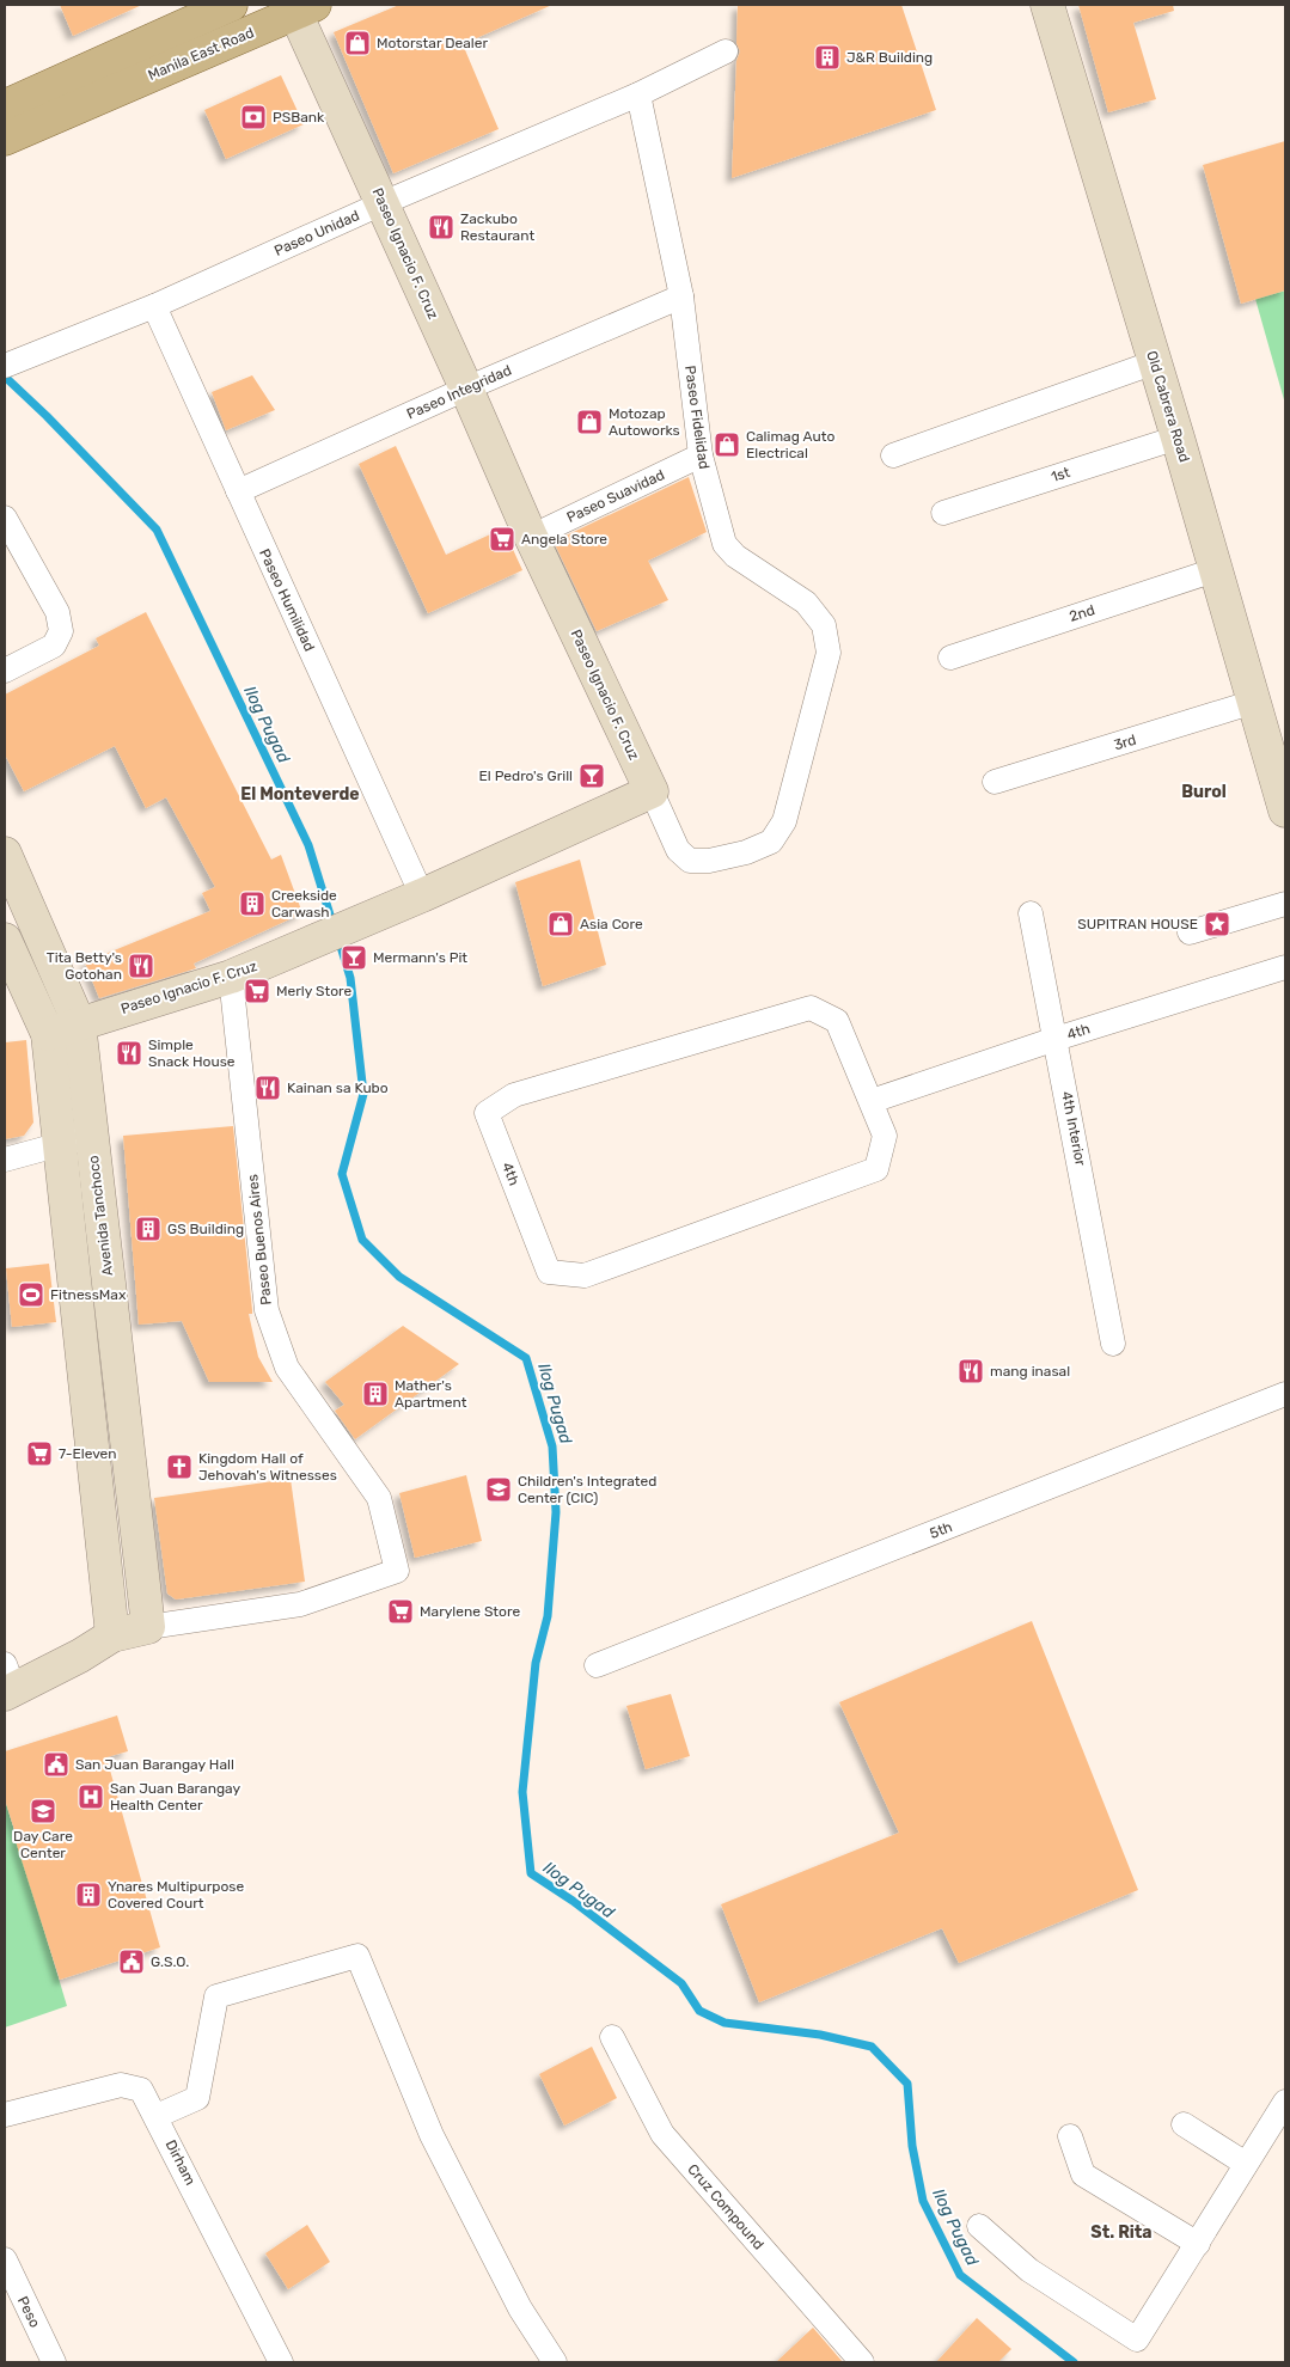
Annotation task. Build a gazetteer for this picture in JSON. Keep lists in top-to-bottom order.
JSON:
{
  "streets": {
    "main road": ["Manila East Road"],
    "street": [
      "Paseo Unidad",
      "Paseo Ignacio F. Cruz",
      "Paseo Integridad",
      "Old Cabrera Road",
      "Paseo Fidelidad",
      "1st",
      "Paseo Suavidad",
      "Paseo Humilidad",
      "2nd",
      "3rd",
      "4th",
      "4th Interior",
      "Avenida Tanchoco",
      "Paseo Buenos Aires",
      "5th",
      "Dirham",
      "Cruz Compound",
      "Peso"
    ]
  },
  "crossings": [
    ["Manila East Road", "Paseo Ignacio F. Cruz"],
    ["Paseo Unidad", "Paseo Ignacio F. Cruz"],
    ["Paseo Unidad", "Paseo Fidelidad"],
    ["Paseo Unidad", "Paseo Humilidad"],
    ["Paseo Ignacio F. Cruz", "Paseo Integridad"],
    ["Paseo Ignacio F. Cruz", "Paseo Fidelidad"],
    ["Paseo Ignacio F. Cruz", "Paseo Suavidad"],
    ["Paseo Ignacio F. Cruz", "Paseo Humilidad"],
    ["Paseo Ignacio F. Cruz", "Avenida Tanchoco"],
    ["Paseo Ignacio F. Cruz", "Paseo Buenos Aires"],
    ["Paseo Integridad", "Paseo Fidelidad"],
    ["Paseo Integridad", "Paseo Humilidad"],
    ["Old Cabrera Road", "1st"],
    ["Old Cabrera Road", "2nd"],
    ["Old Cabrera Road", "3rd"],
    ["Paseo Fidelidad", "Paseo Suavidad"],
    ["4th", "4th Interior"],
    ["Avenida Tanchoco", "Paseo Buenos Aires"]
  ],
  "districts": ["Burol", "El Monteverde", "St. Rita"],
  "water": ["Ilog Pugad"],
  "places": {
    "shop": [
      "Motorstar Dealer",
      "Motozap Autoworks",
      "Calimag Auto Electrical",
      "Asia Core"
    ],
    "building": [
      "J&R Building",
      "Creekside Carwash",
      "GS Building",
      "Mather's Apartment",
      "Ynares Multipurpose Covered Court"
    ],
    "bank": ["PSBank"],
    "restaurant": [
      "Zackubo Restaurant",
      "Tita Betty's Gotohan",
      "Simple Snack House",
      "Kainan sa Kubo",
      "mang inasal"
    ],
    "supermarket": [
      "Angela Store",
      "Merly Store",
      "7-Eleven",
      "Marylene Store"
    ],
    "bar": ["El Pedro's Grill", "Mermann's Pit"],
    "place": ["SUPITRAN HOUSE"],
    "sports": ["FitnessMax"],
    "church": ["Kingdom Hall of Jehovah's Witnesses"],
    "school or university": ["Children's Integrated Center (CIC)", "Day Care Center"],
    "public building": ["San Juan Barangay Hall", "G.S.O."],
    "hospital": ["San Juan Barangay Health Center"]
  }
}
